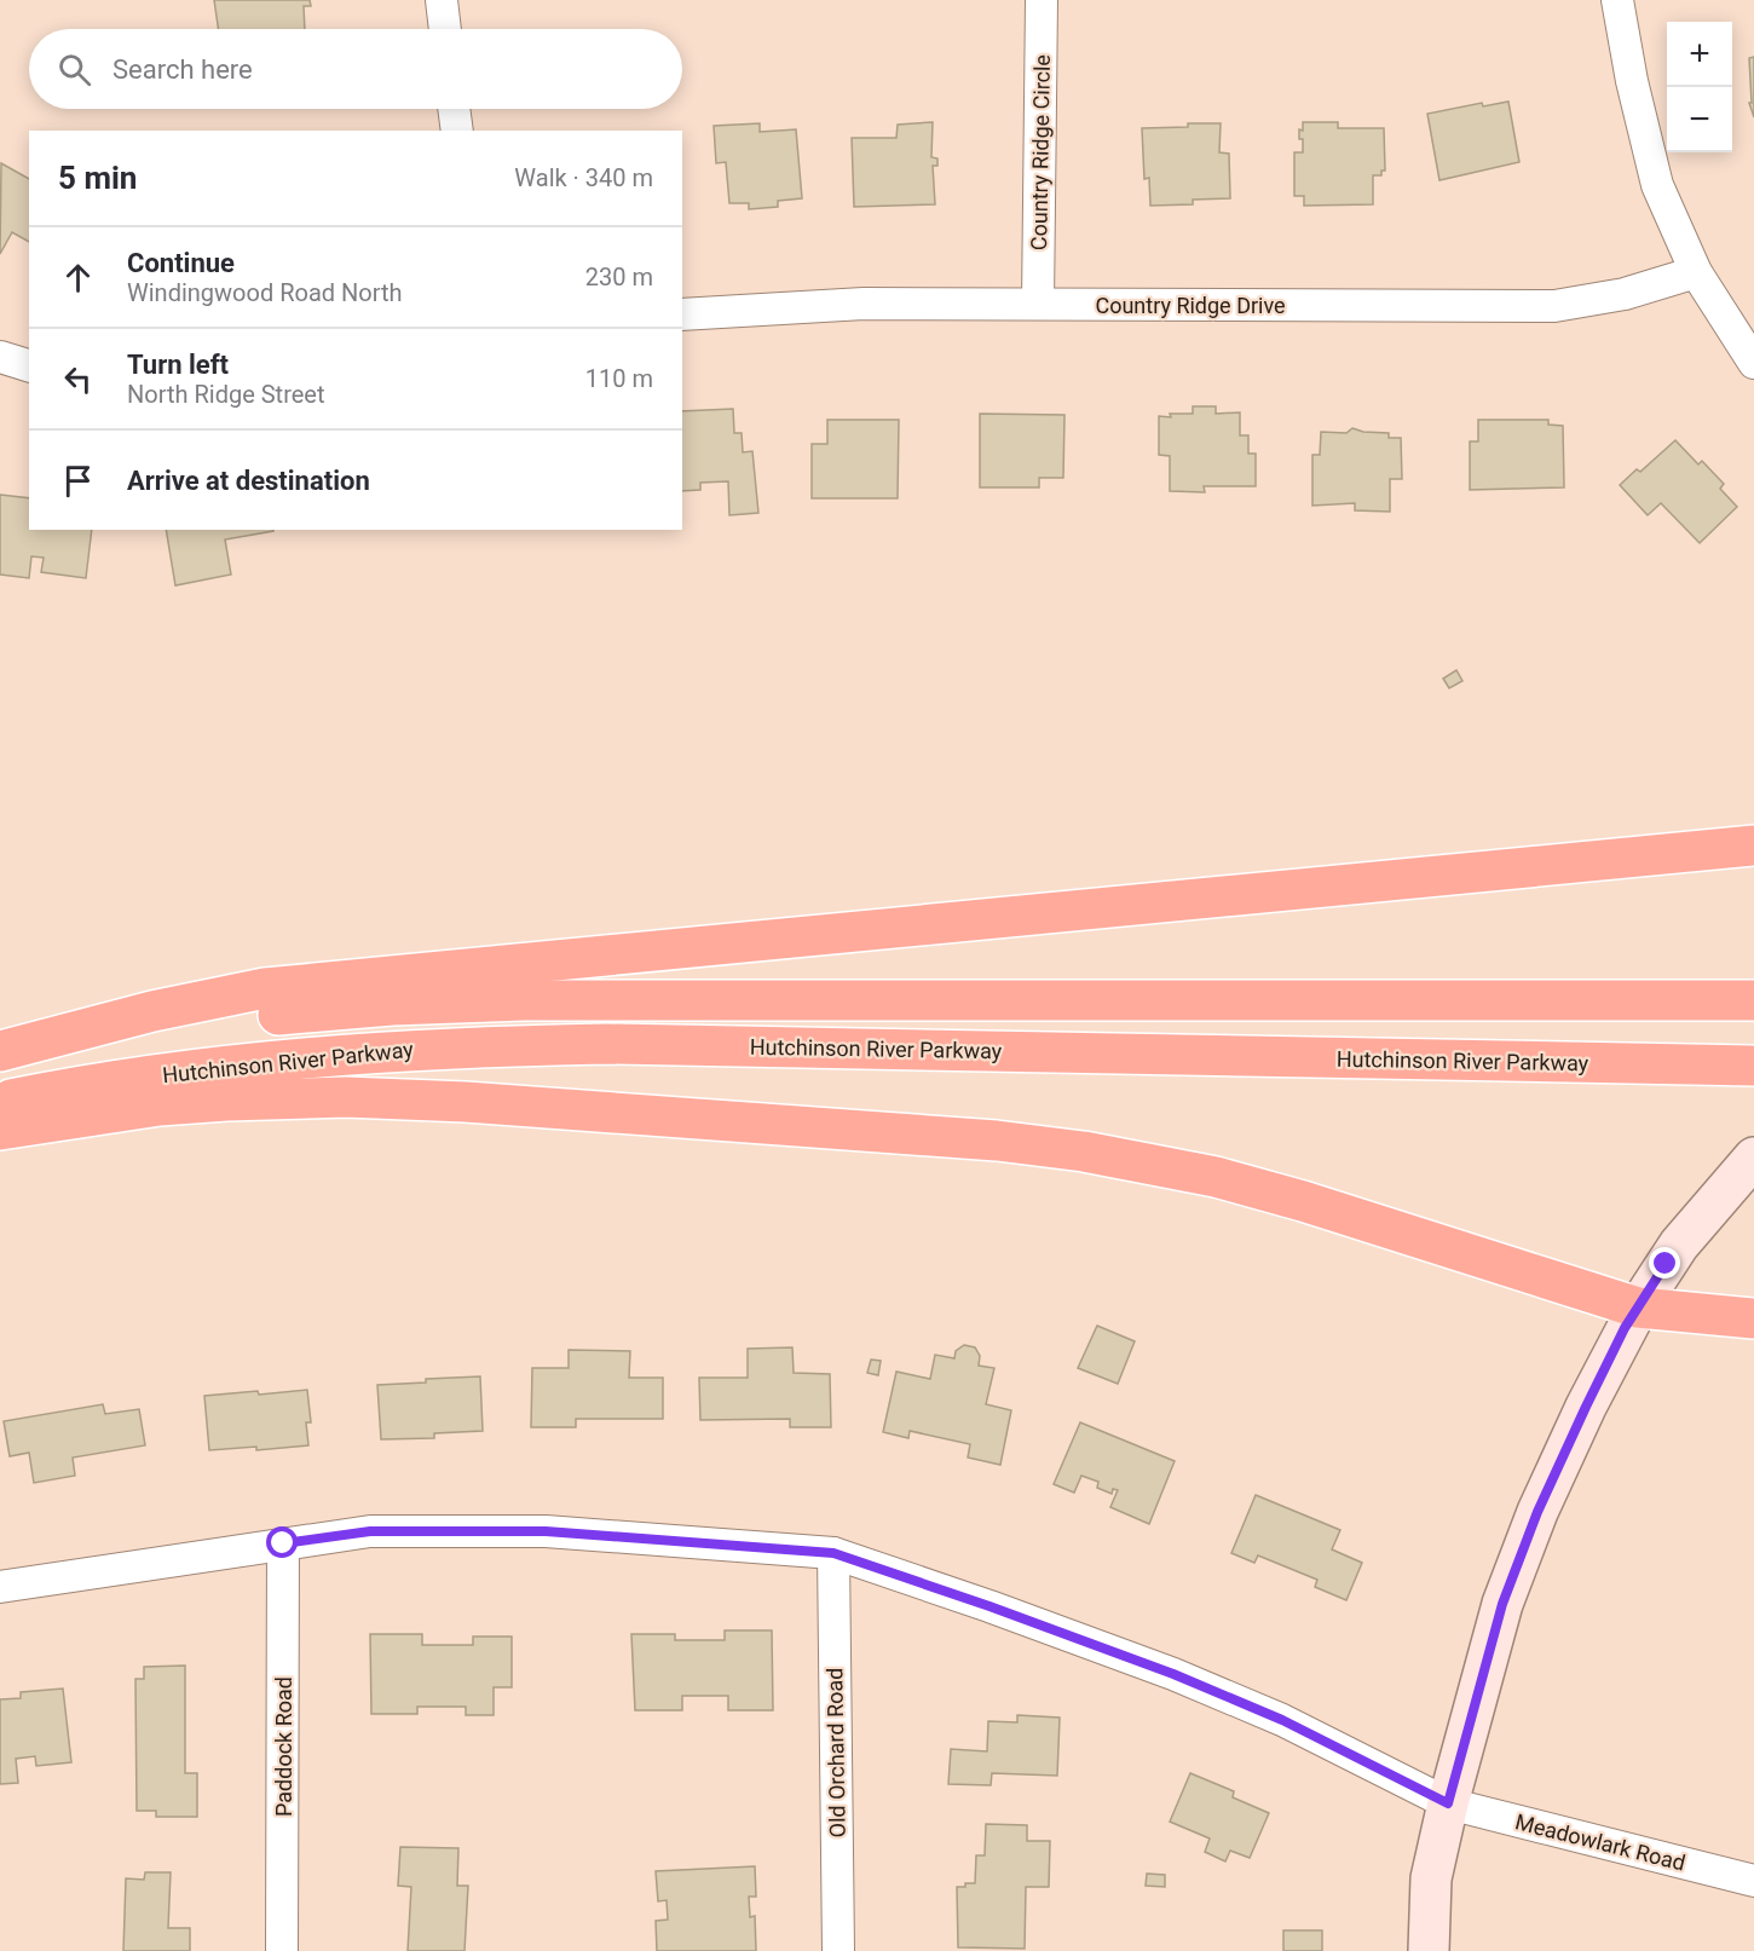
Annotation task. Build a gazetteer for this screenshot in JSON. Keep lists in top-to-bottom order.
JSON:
{
  "streets": {
    "highway": ["Hutchinson River Parkway"],
    "street": [
      "Country Ridge Circle",
      "Country Ridge Drive",
      "Paddock Road",
      "Old Orchard Road",
      "Meadowlark Road"
    ]
  },
  "crossings": [
    ["Country Ridge Circle", "Country Ridge Drive"],
    ["Paddock Road", "Meadowlark Road"],
    ["Old Orchard Road", "Meadowlark Road"]
  ],
  "page": {
    "map_buttons": ["+", "−"],
    "search": "Search here",
    "heading": ["5 min", "Walk · 340 m"],
    "list": [
      ["Continue", "Windingwood Road North", "230 m"],
      ["Turn left", "North Ridge Street", "110 m"],
      "Arrive at destination"
    ]
  }
}
